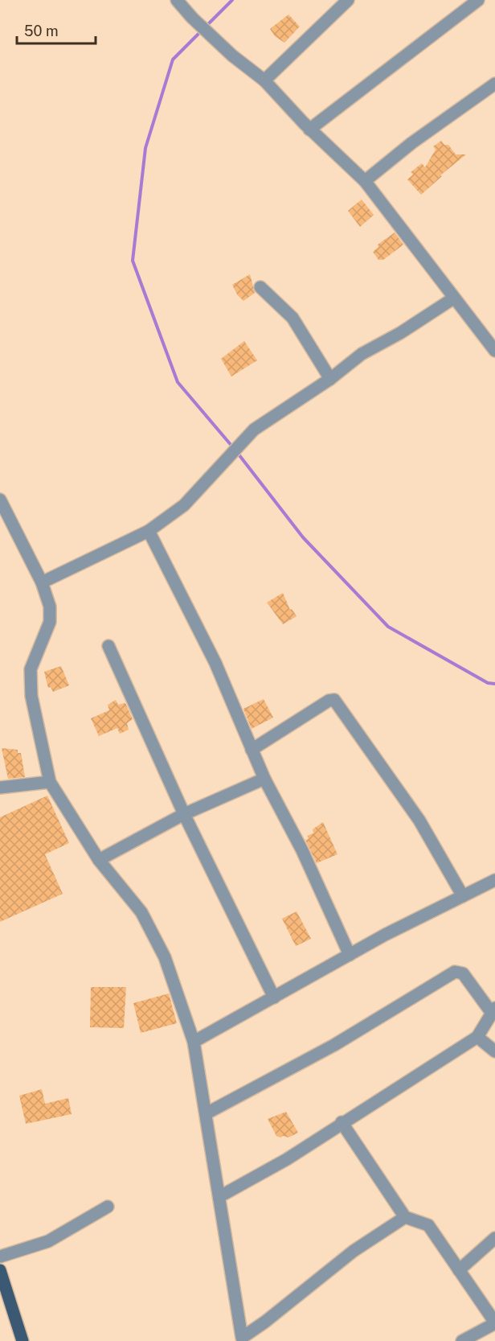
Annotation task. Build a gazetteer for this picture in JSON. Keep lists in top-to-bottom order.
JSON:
{
  "scale_bar": "50 m"
}
